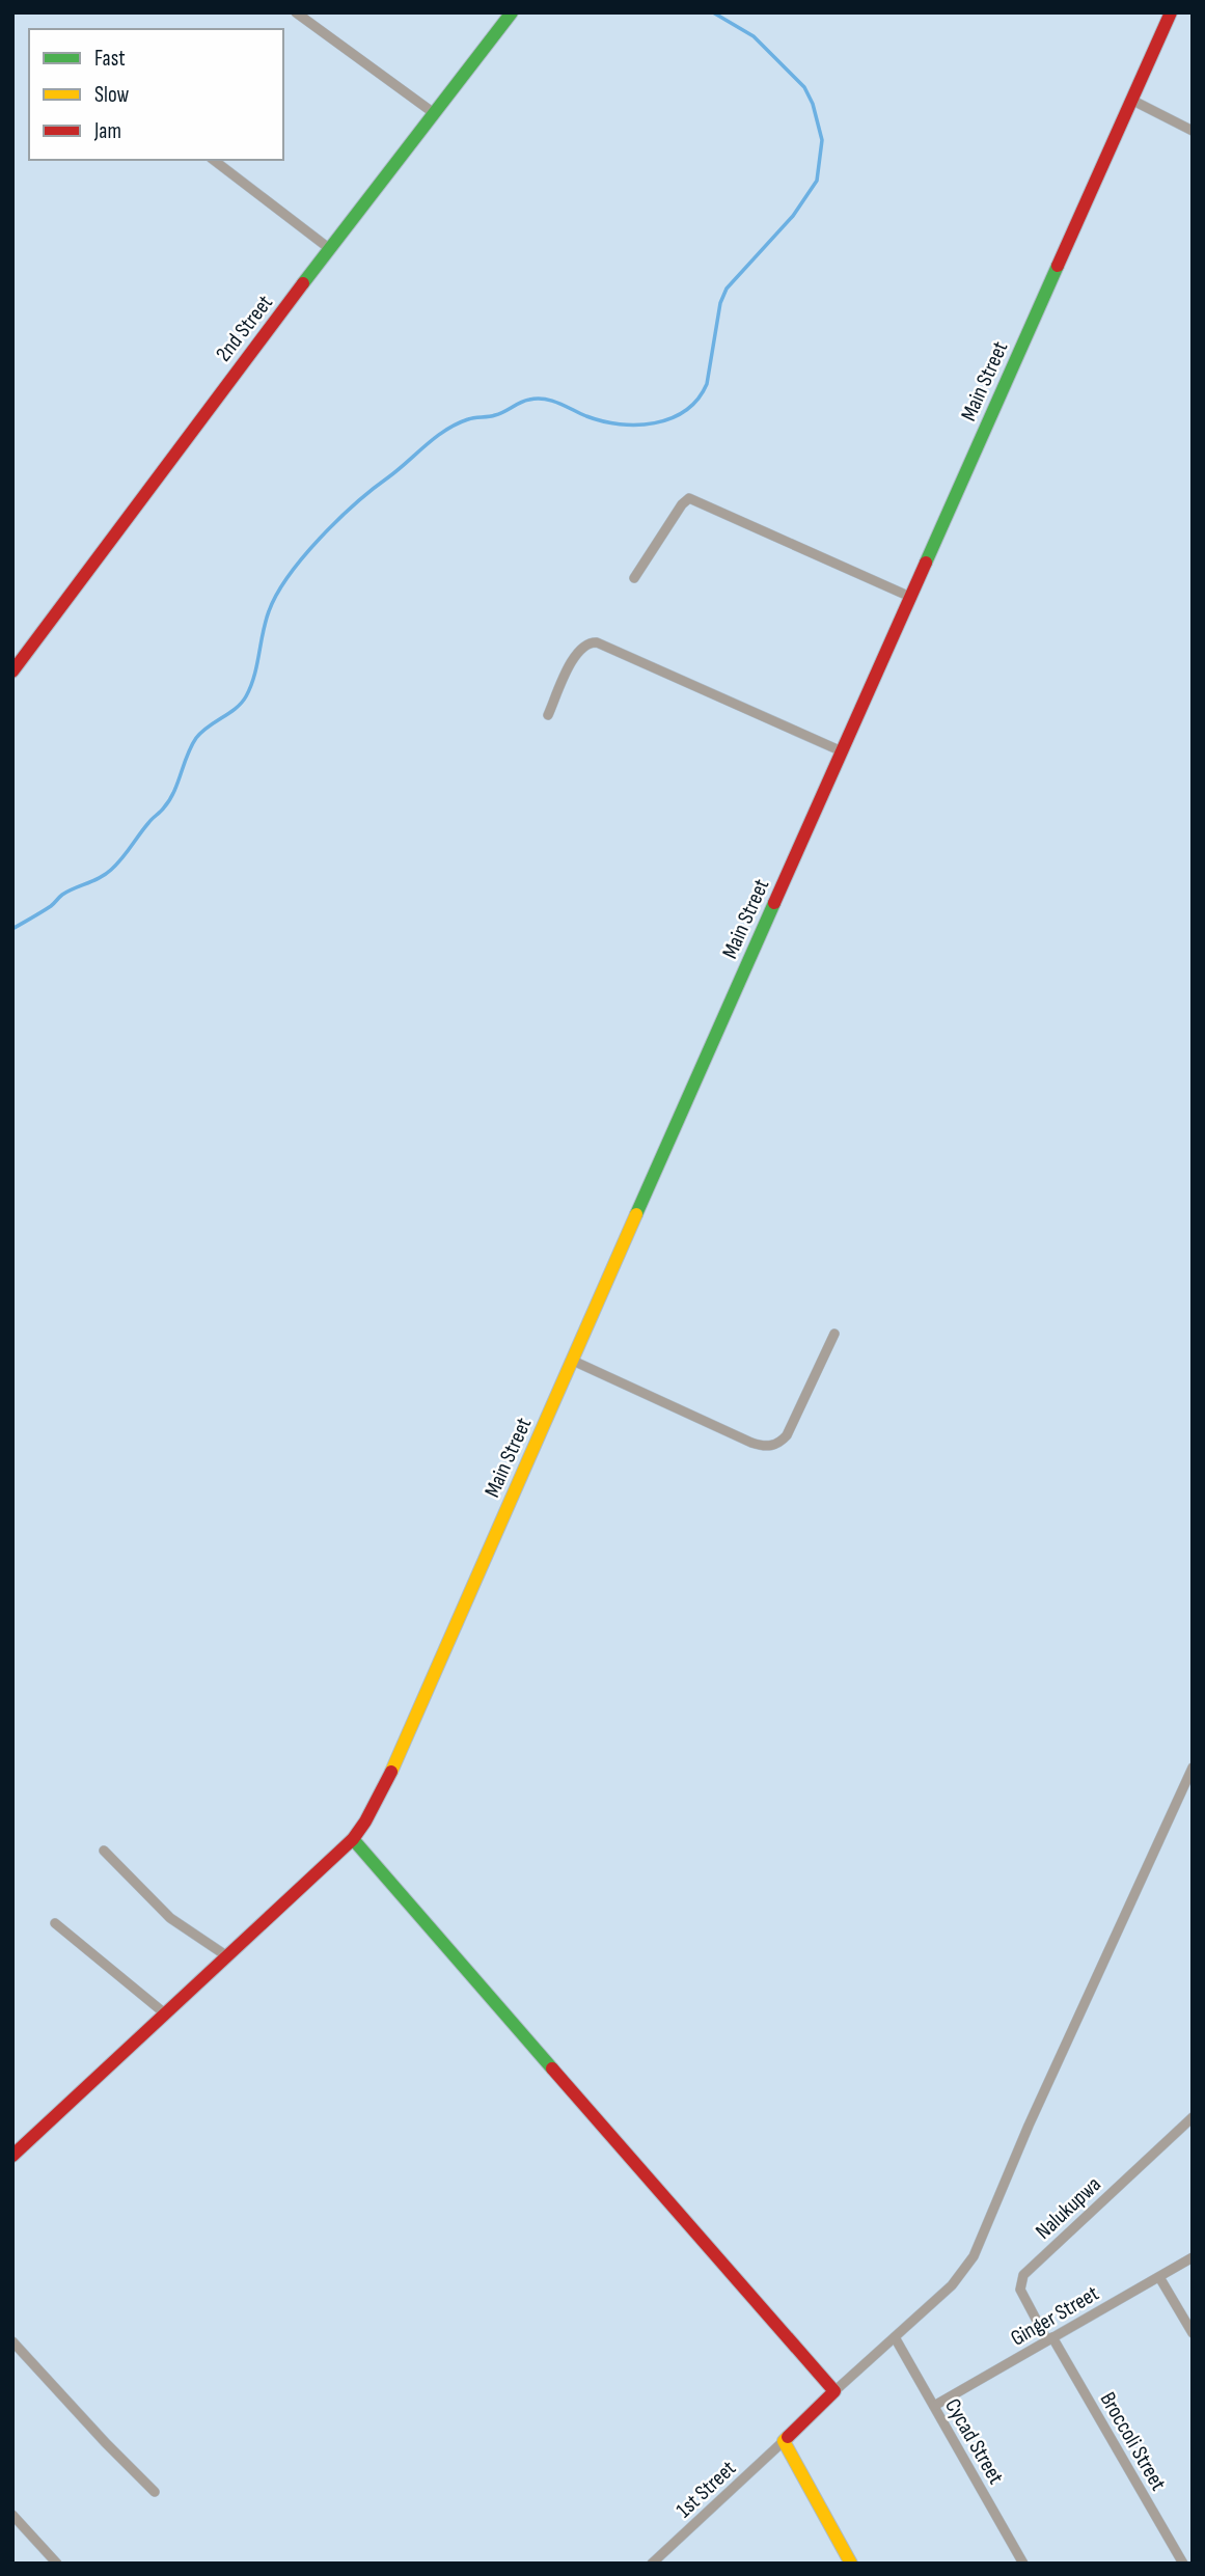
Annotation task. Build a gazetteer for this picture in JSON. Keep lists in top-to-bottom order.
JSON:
{
  "streets": {
    "main road": ["2nd Street", "Main Street"],
    "street": [
      "Nalukupwa",
      "Ginger Street",
      "Cycad Street",
      "Broccoli Street",
      "1st Street"
    ]
  },
  "crossings": [
    ["Nalukupwa", "Ginger Street"],
    ["Nalukupwa", "Broccoli Street"],
    ["Ginger Street", "Cycad Street"],
    ["Ginger Street", "Broccoli Street"]
  ],
  "legend": ["Fast", "Slow", "Jam"]
}
